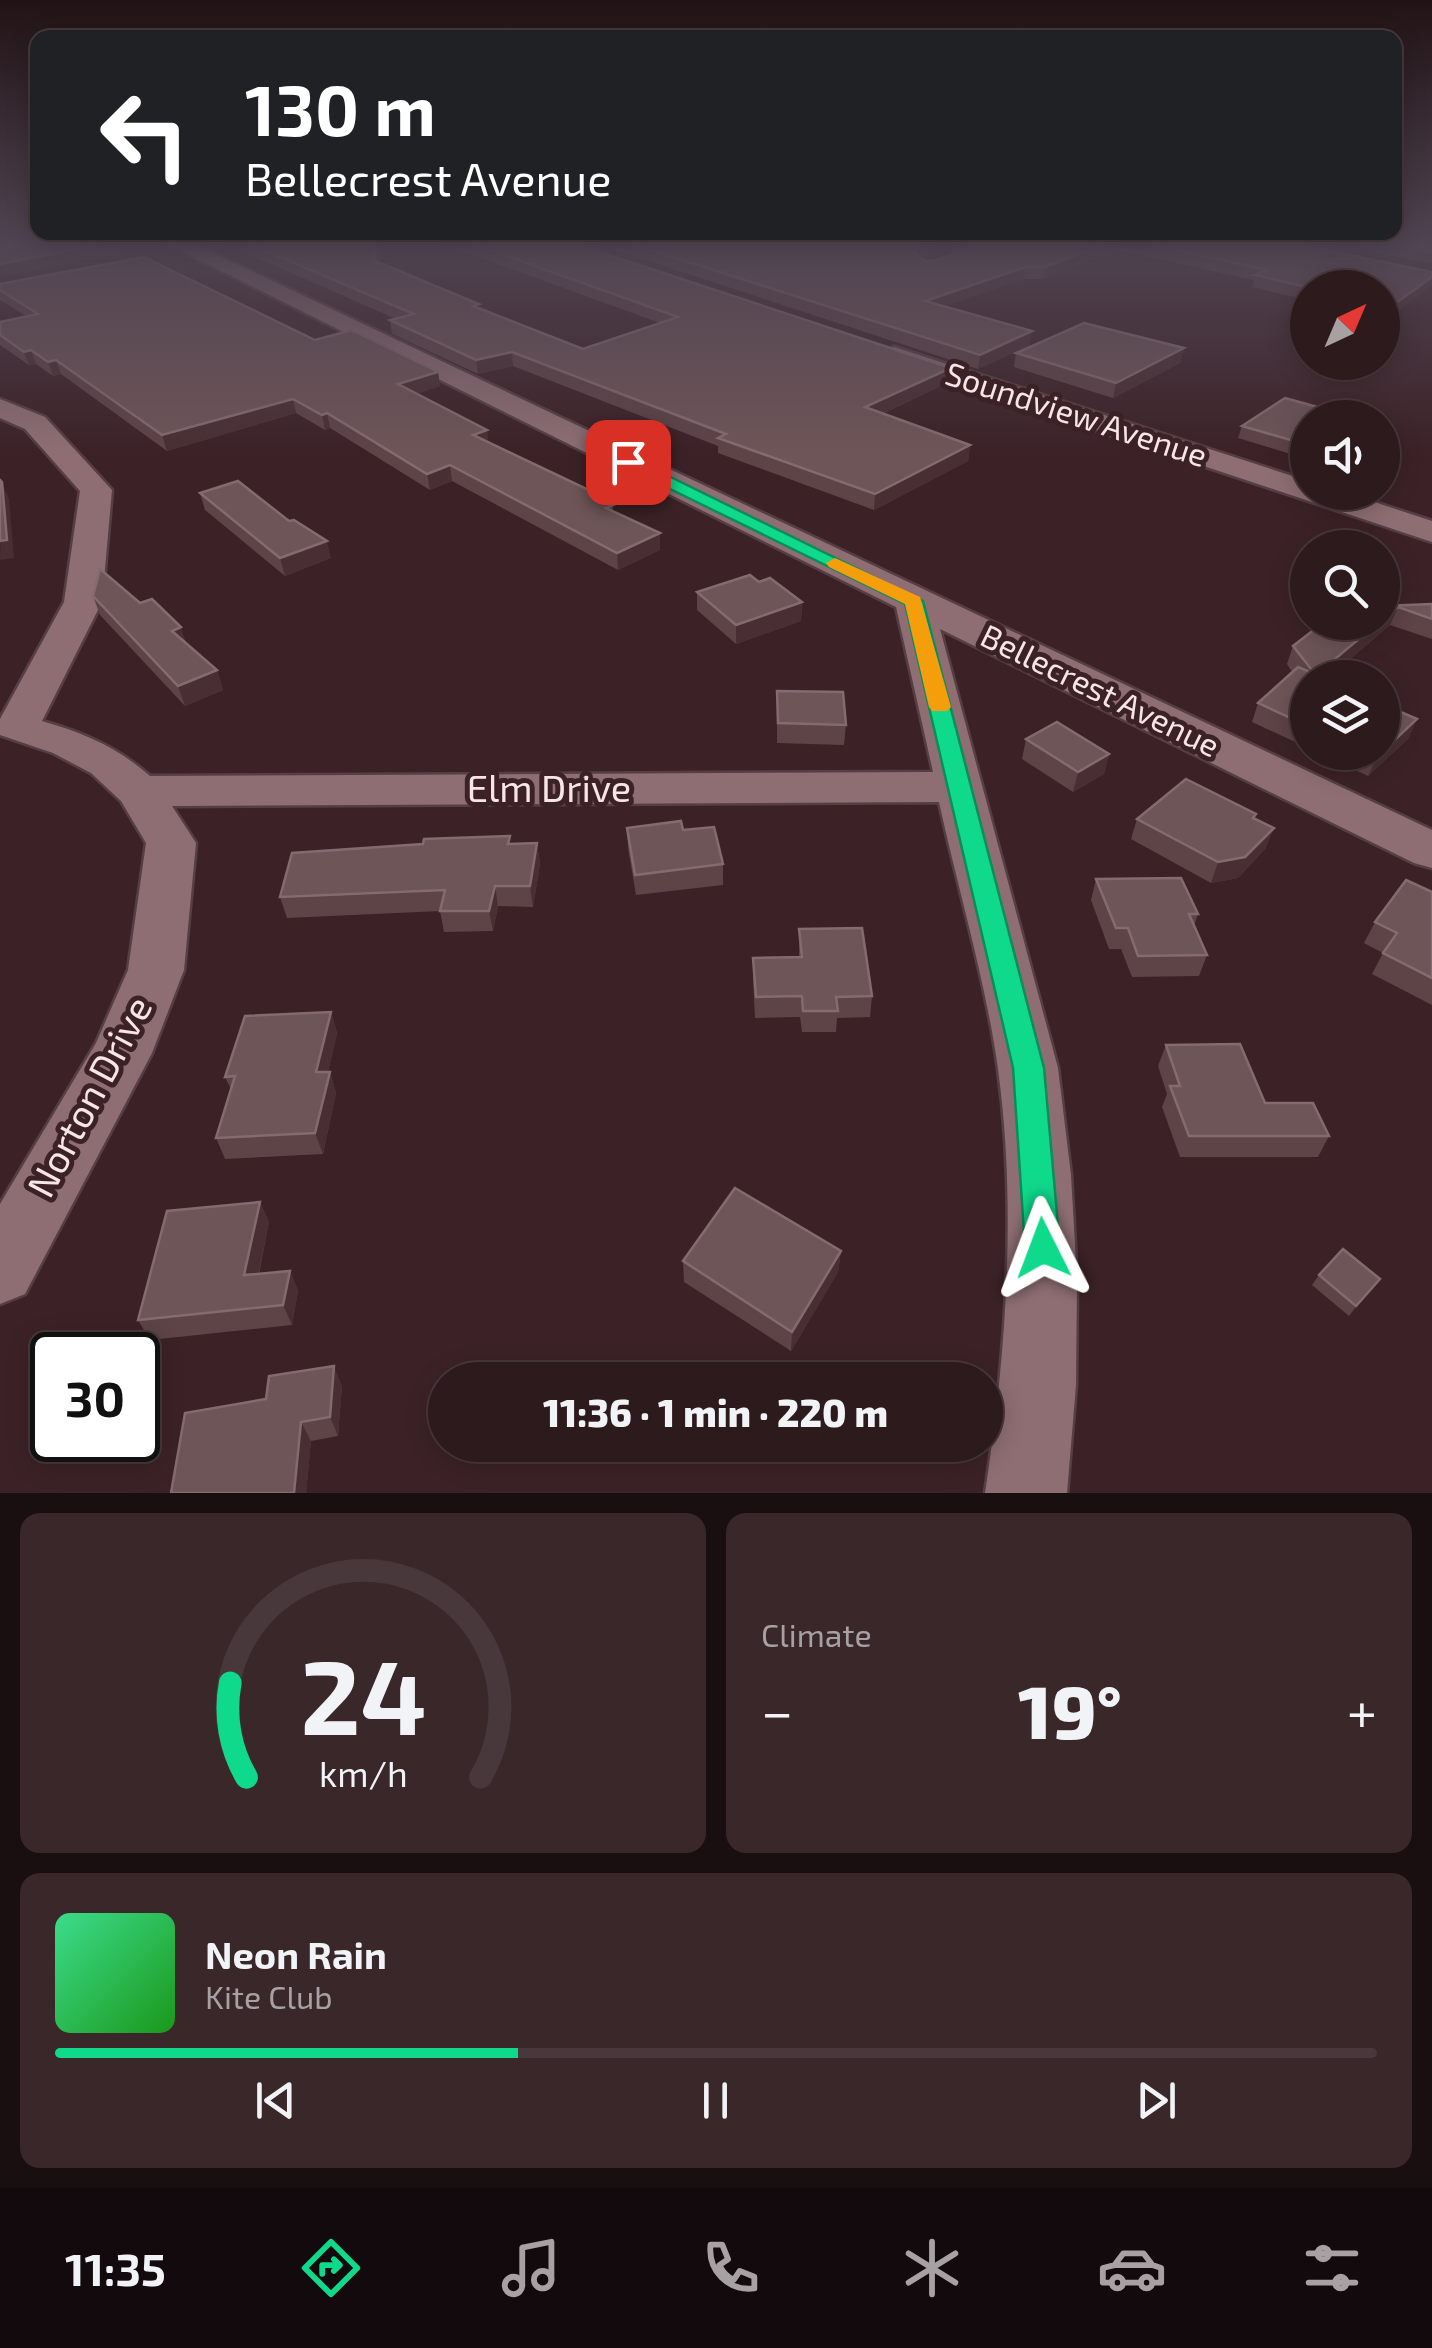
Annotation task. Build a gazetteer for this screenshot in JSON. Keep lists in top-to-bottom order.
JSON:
{
  "streets": {
    "street": [
      "Soundview Avenue",
      "Bellecrest Avenue",
      "Elm Drive",
      "Norton Drive"
    ]
  },
  "crossings": [
    ["Elm Drive", "Norton Drive"]
  ],
  "north": "top right",
  "page": {
    "turn": ["130 m", "Bellecrest Avenue"],
    "limit": "30",
    "trip": "11:36 · 1 min · 220 m",
    "tile": "Climate",
    "heat": ["−", "19°", "+"],
    "song": ["Neon Rain", "Kite Club"],
    "tabs": "11:35",
    "gauge": ["24", "km/h"]
  }
}
